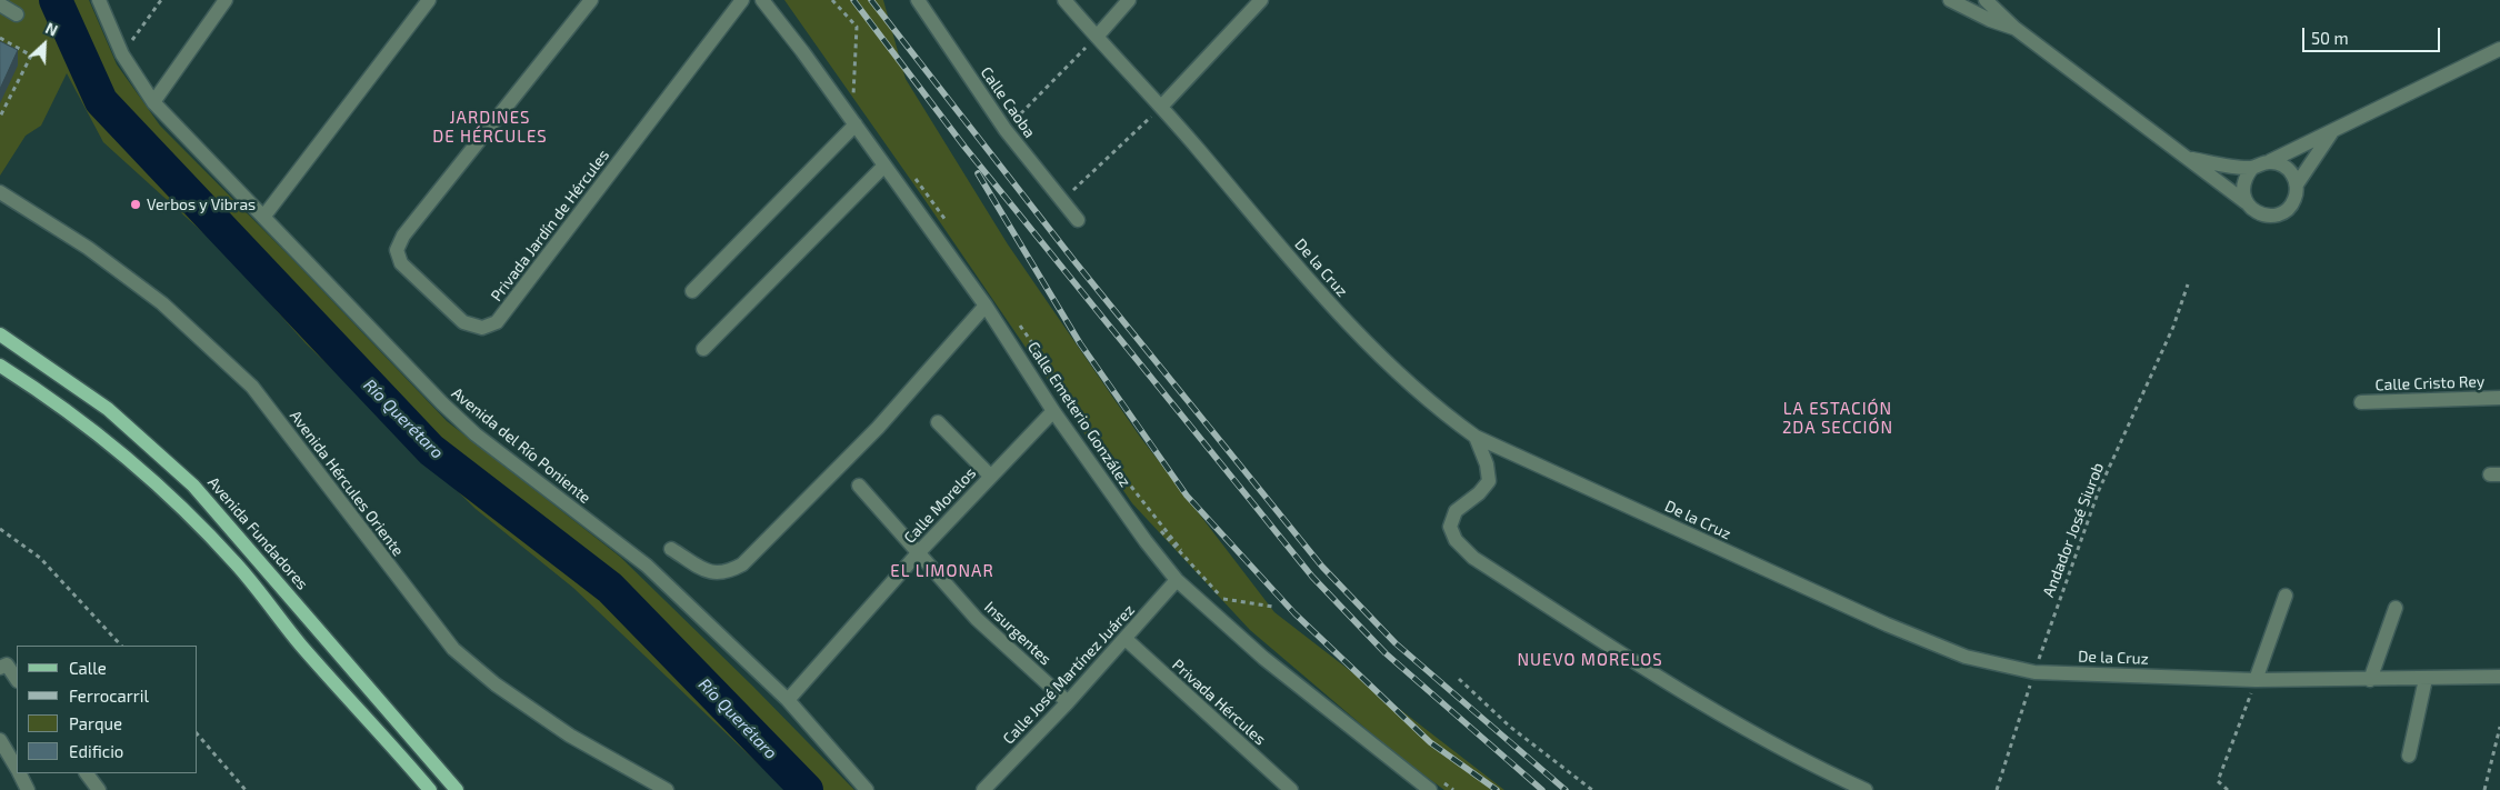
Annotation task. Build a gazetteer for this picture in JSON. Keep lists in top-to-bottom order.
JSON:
{
  "streets": {
    "main road": ["Avenida Fundadores"],
    "street": [
      "Calle Caoba",
      "Privada Jardín de Hércules",
      "De la Cruz",
      "Calle Cristo Rey",
      "Calle Emeterio González",
      "Avenida del Río Poniente",
      "Avenida Hércules Oriente",
      "Calle Morelos",
      "Insurgentes",
      "Calle José Martínez Juárez",
      "Privada Hércules"
    ],
    "path": ["Andador José Siurob"]
  },
  "crossings": [
    ["De la Cruz", "Andador José Siurob"],
    ["Calle Emeterio González", "Calle Morelos"],
    ["Calle Emeterio González", "Calle José Martínez Juárez"],
    ["Avenida del Río Poniente", "Calle Morelos"],
    ["Calle Morelos", "Insurgentes"],
    ["Insurgentes", "Calle José Martínez Juárez"],
    ["Calle José Martínez Juárez", "Privada Hércules"]
  ],
  "districts": [
    "JARDINES DE HÉRCULES",
    "LA ESTACIÓN 2DA SECCIÓN",
    "EL LIMONAR",
    "NUEVO MORELOS"
  ],
  "water": ["Río Querétaro"],
  "places": ["Verbos y Vibras"],
  "legend": [
    "Calle",
    "Ferrocarril",
    "Parque",
    "Edificio"
  ],
  "scale_bar": "50 m",
  "north": "top right"
}
